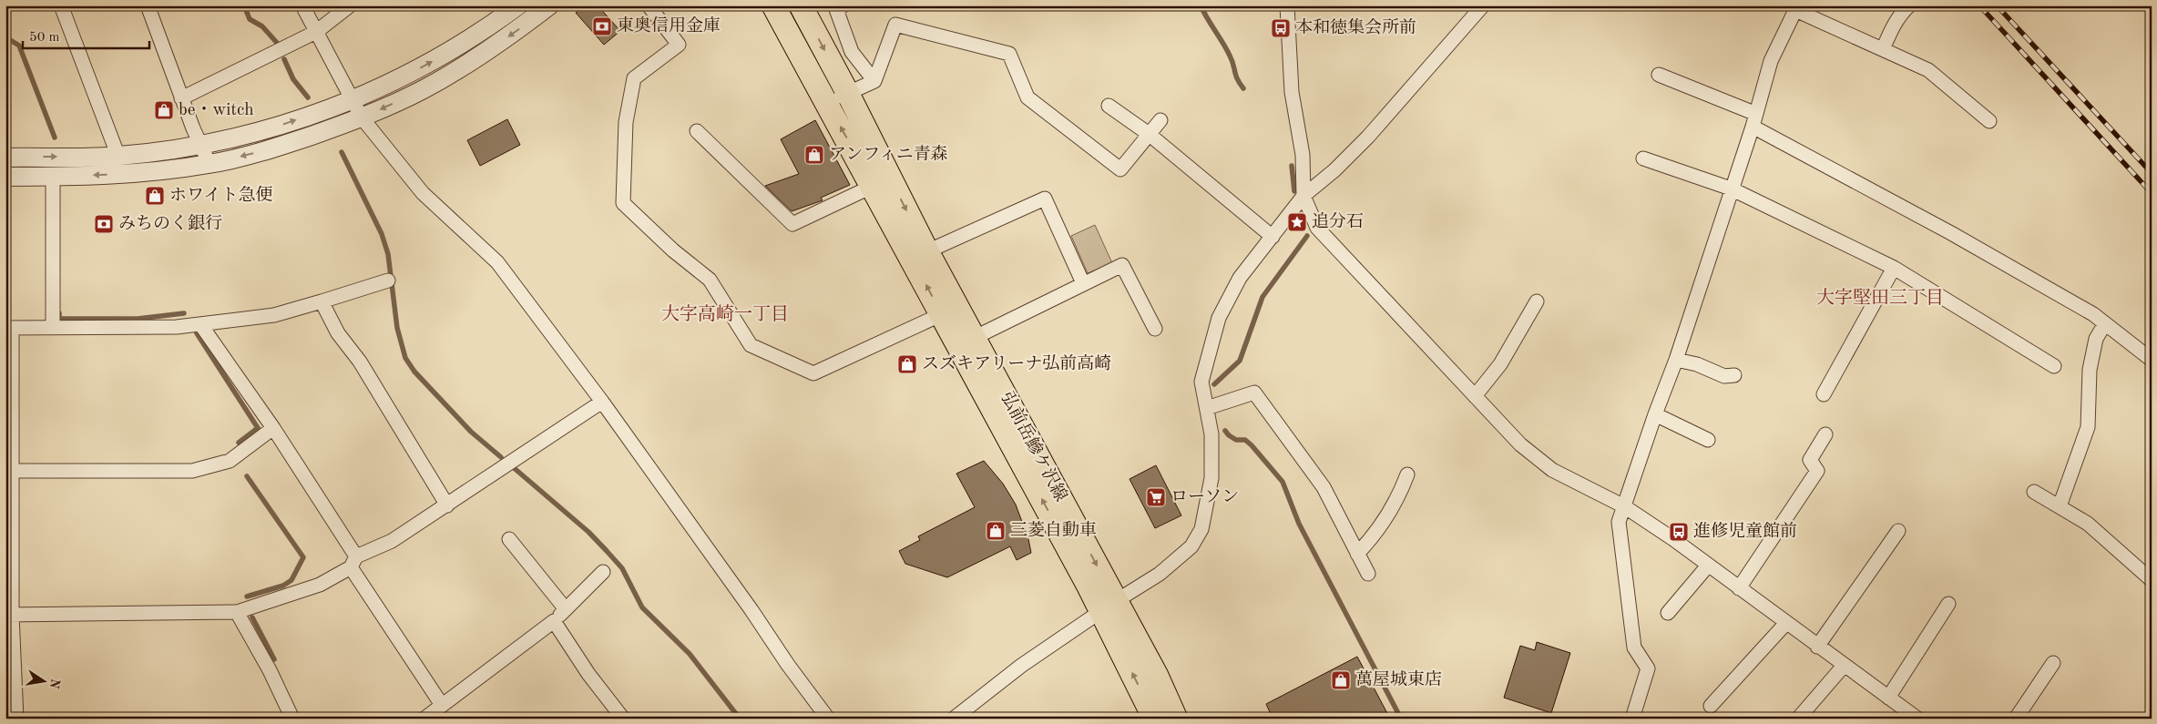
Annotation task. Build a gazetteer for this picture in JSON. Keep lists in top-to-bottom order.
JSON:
{
  "streets": {
    "main road": ["弘前岳鰺ケ沢線"]
  },
  "districts": ["大字堅田三丁目", "大字高崎一丁目"],
  "places": {
    "bank": ["東奥信用金庫", "みちのく銀行"],
    "bus stop": ["本和徳集会所前", "進修児童館前"],
    "shop": [
      "be・witch",
      "アンフィニ青森",
      "ホワイト急便",
      "スズキアリーナ弘前高崎",
      "三菱自動車",
      "萬屋城東店"
    ],
    "place": ["追分石"],
    "supermarket": ["ローソン"]
  },
  "scale_bar": "50 m",
  "north": "right"
}
